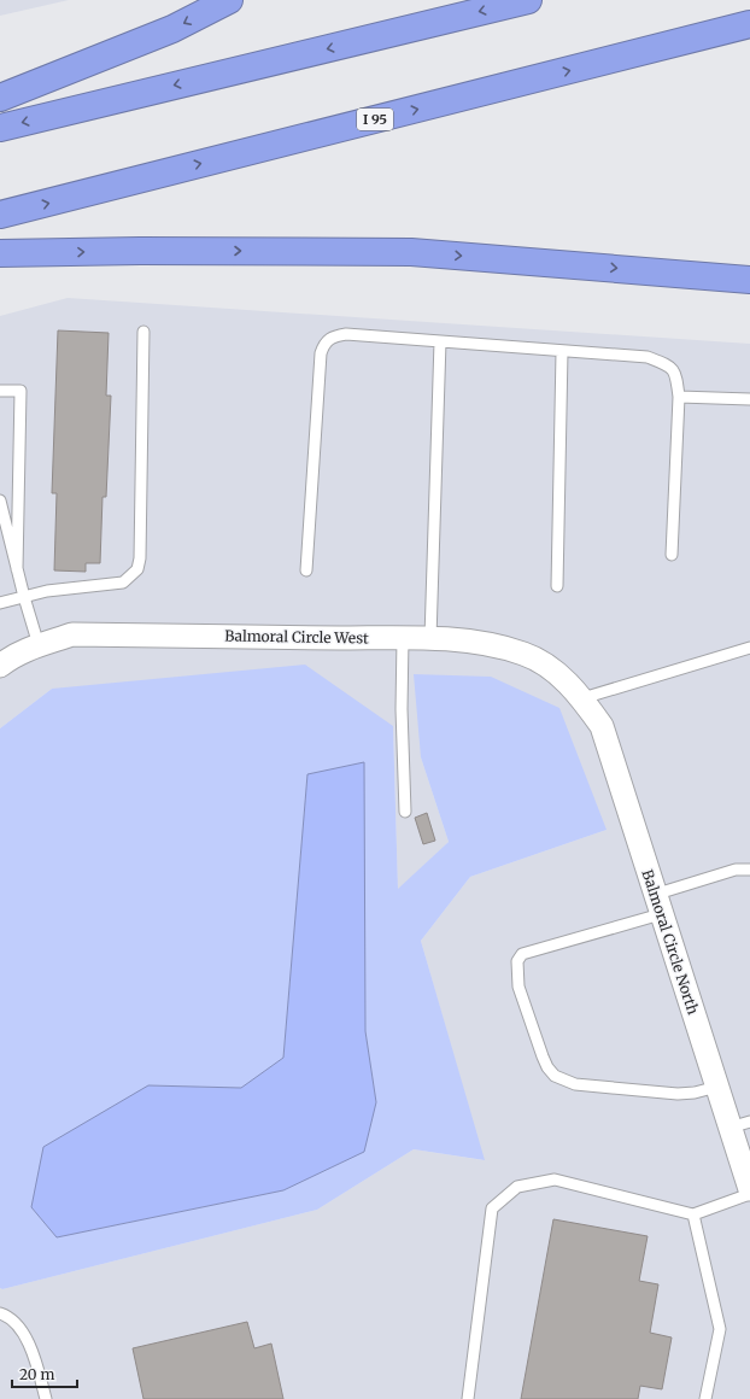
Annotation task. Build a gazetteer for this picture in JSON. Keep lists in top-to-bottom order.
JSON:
{
  "streets": {
    "highway": ["I 95"],
    "street": ["Balmoral Circle West", "Balmoral Circle North"]
  },
  "crossings": [
    ["Balmoral Circle West", "Balmoral Circle North"]
  ],
  "scale_bar": "20 m"
}
